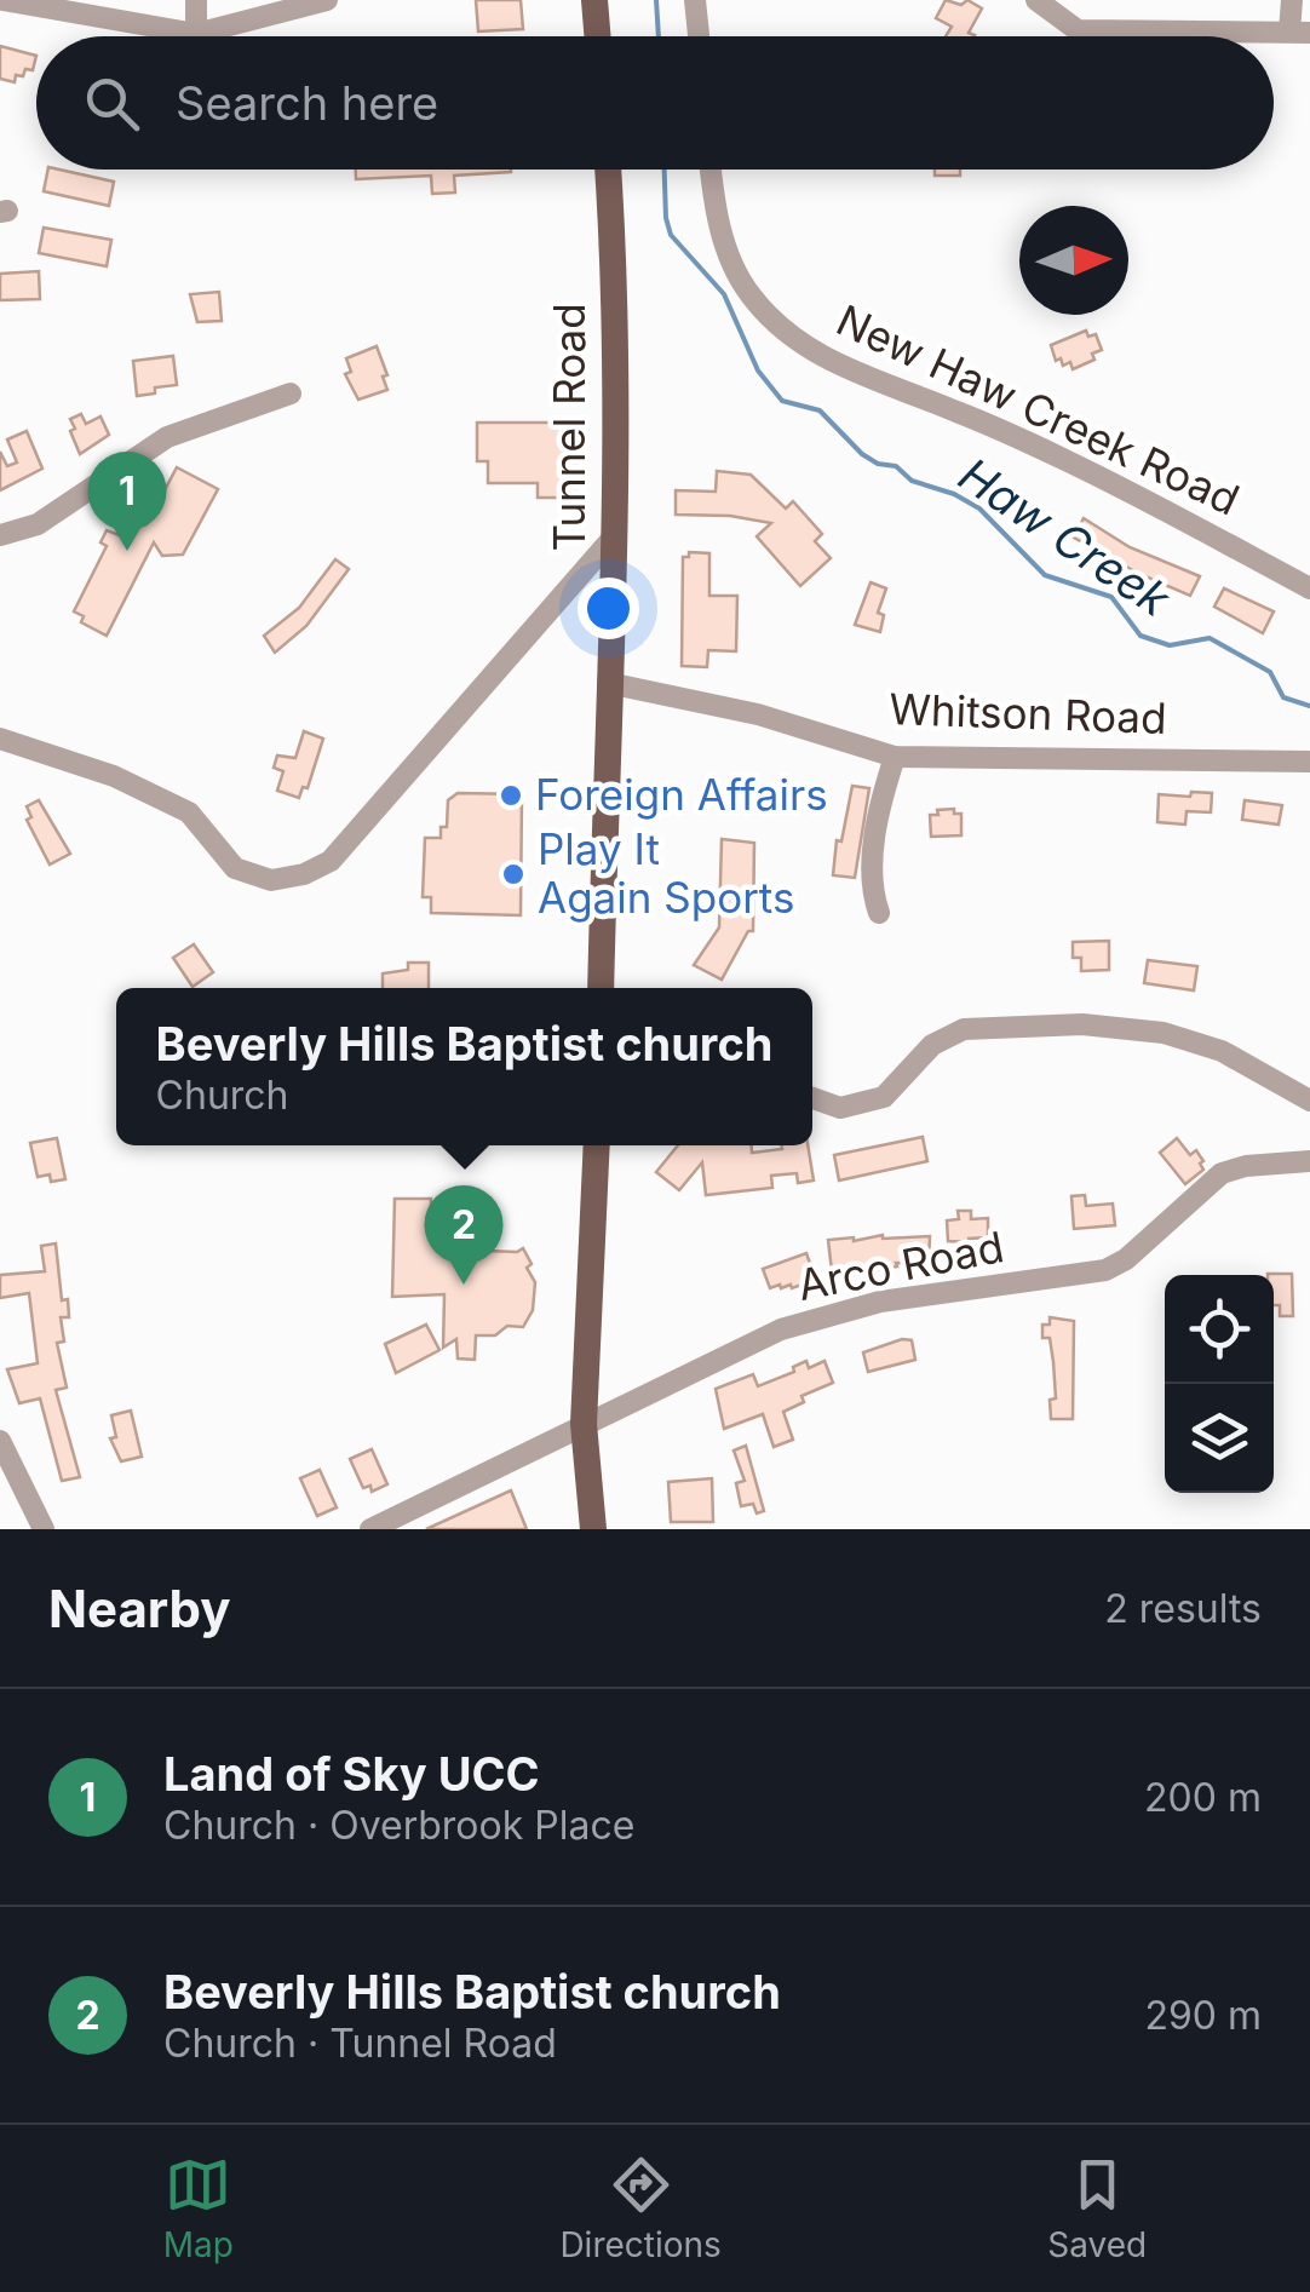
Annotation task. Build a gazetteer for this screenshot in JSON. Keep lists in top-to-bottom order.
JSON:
{
  "streets": {
    "main road": ["Tunnel Road"],
    "street": ["New Haw Creek Road", "Whitson Road", "Arco Road"]
  },
  "crossings": [
    ["Tunnel Road", "Whitson Road"]
  ],
  "water": ["Haw Creek"],
  "places": ["Foreign Affairs", "Play It Again Sports"],
  "north": "right",
  "page": {
    "search": "Search here",
    "pins": ["1", "2"],
    "popup": ["Beverly Hills Baptist church", "Church"],
    "heading": ["Nearby", "2 results"],
    "list": [
      {
        "mark": "1",
        "name": "Land of Sky UCC",
        "note": "Church · Overbrook Place",
        "value": "200 m"
      },
      {
        "mark": "2",
        "name": "Beverly Hills Baptist church",
        "note": "Church · Tunnel Road",
        "value": "290 m"
      }
    ],
    "nav": ["Map", "Directions", "Saved"]
  }
}
